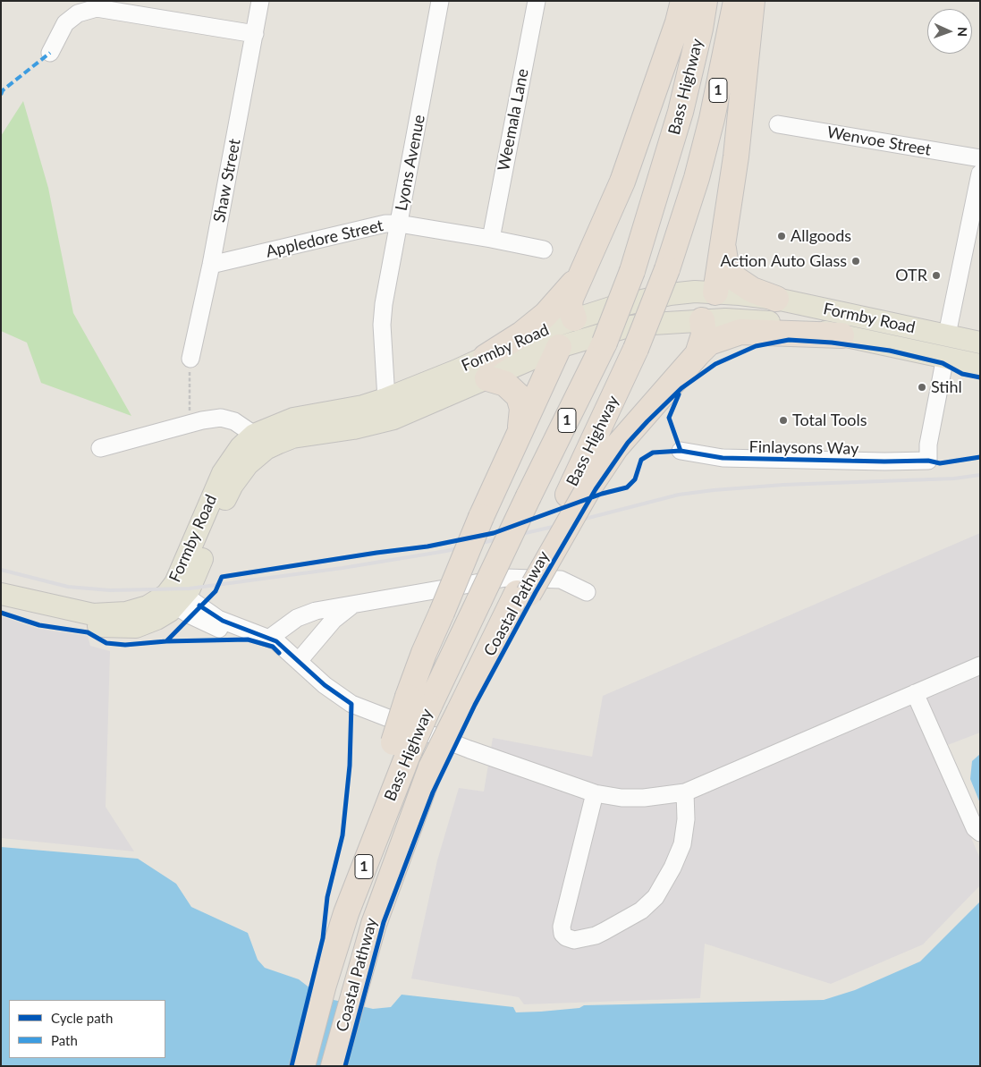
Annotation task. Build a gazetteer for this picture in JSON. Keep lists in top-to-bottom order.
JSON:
{
  "streets": {
    "highway": ["Bass Highway", "1"],
    "main road": ["Formby Road"],
    "street": [
      "Weemala Lane",
      "Wenvoe Street",
      "Lyons Avenue",
      "Shaw Street",
      "Appledore Street",
      "Finlaysons Way"
    ],
    "cycle path": ["Coastal Pathway"]
  },
  "crossings": [
    ["Weemala Lane", "Appledore Street"],
    ["Lyons Avenue", "Appledore Street"],
    ["Lyons Avenue", "Formby Road"],
    ["Shaw Street", "Appledore Street"],
    ["Formby Road", "Finlaysons Way"]
  ],
  "places": [
    "Allgoods",
    "Action Auto Glass",
    "OTR",
    "Stihl",
    "Total Tools"
  ],
  "legend": ["Cycle path", "Path"],
  "north": "right"
}
